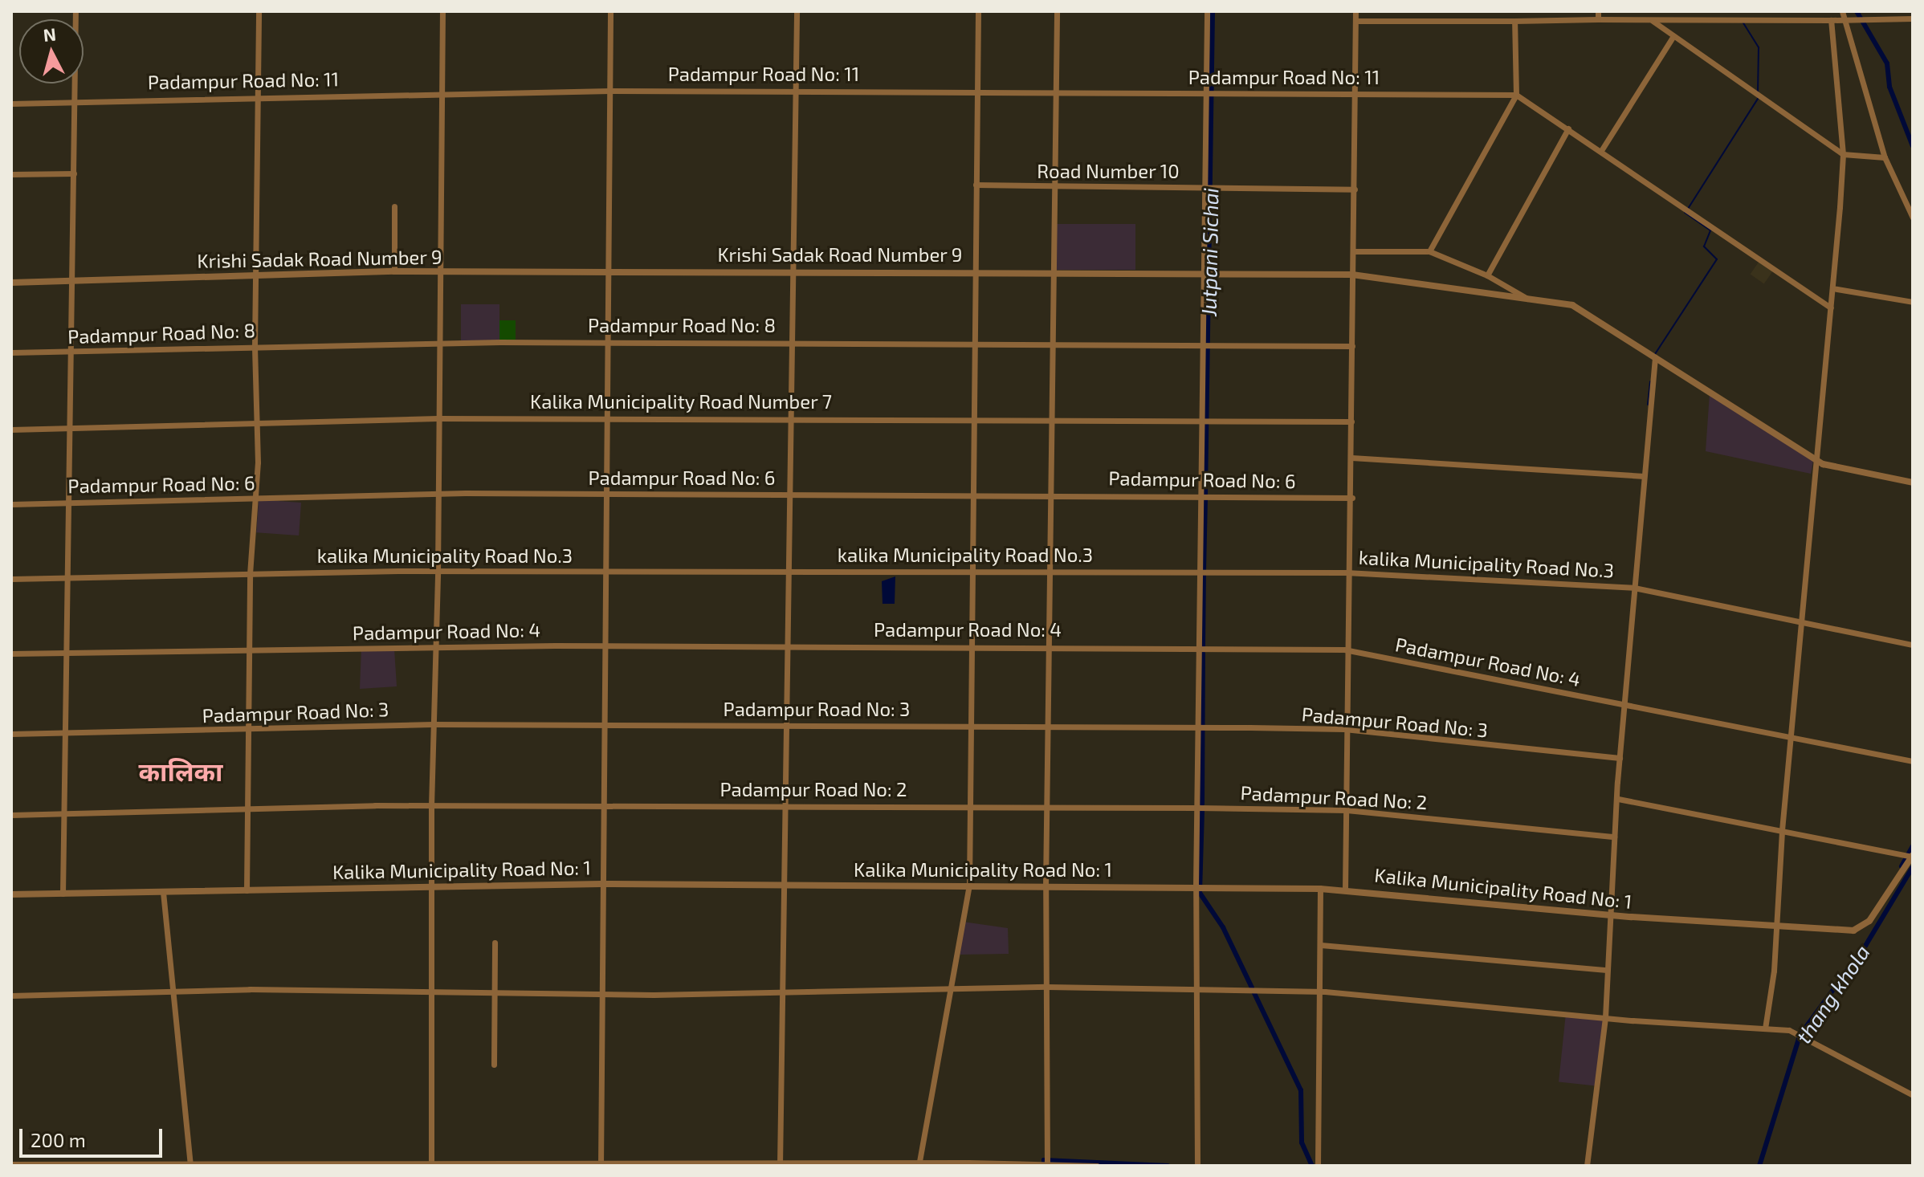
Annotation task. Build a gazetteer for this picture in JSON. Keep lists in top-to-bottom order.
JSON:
{
  "streets": {
    "street": [
      "Padampur Road No: 11",
      "Road Number 10",
      "Krishi Sadak Road Number 9",
      "Padampur Road No: 8",
      "Kalika Municipality Road Number 7",
      "Padampur Road No: 6",
      "kalika Municipality Road No.3",
      "Padampur Road No: 4",
      "Padampur Road No: 3",
      "Padampur Road No: 2",
      "Kalika Municipality Road No: 1"
    ]
  },
  "districts": ["कालिका"],
  "water": ["Jutpani Sichai", "thang khola"],
  "scale_bar": "200 m",
  "north": "top"
}
